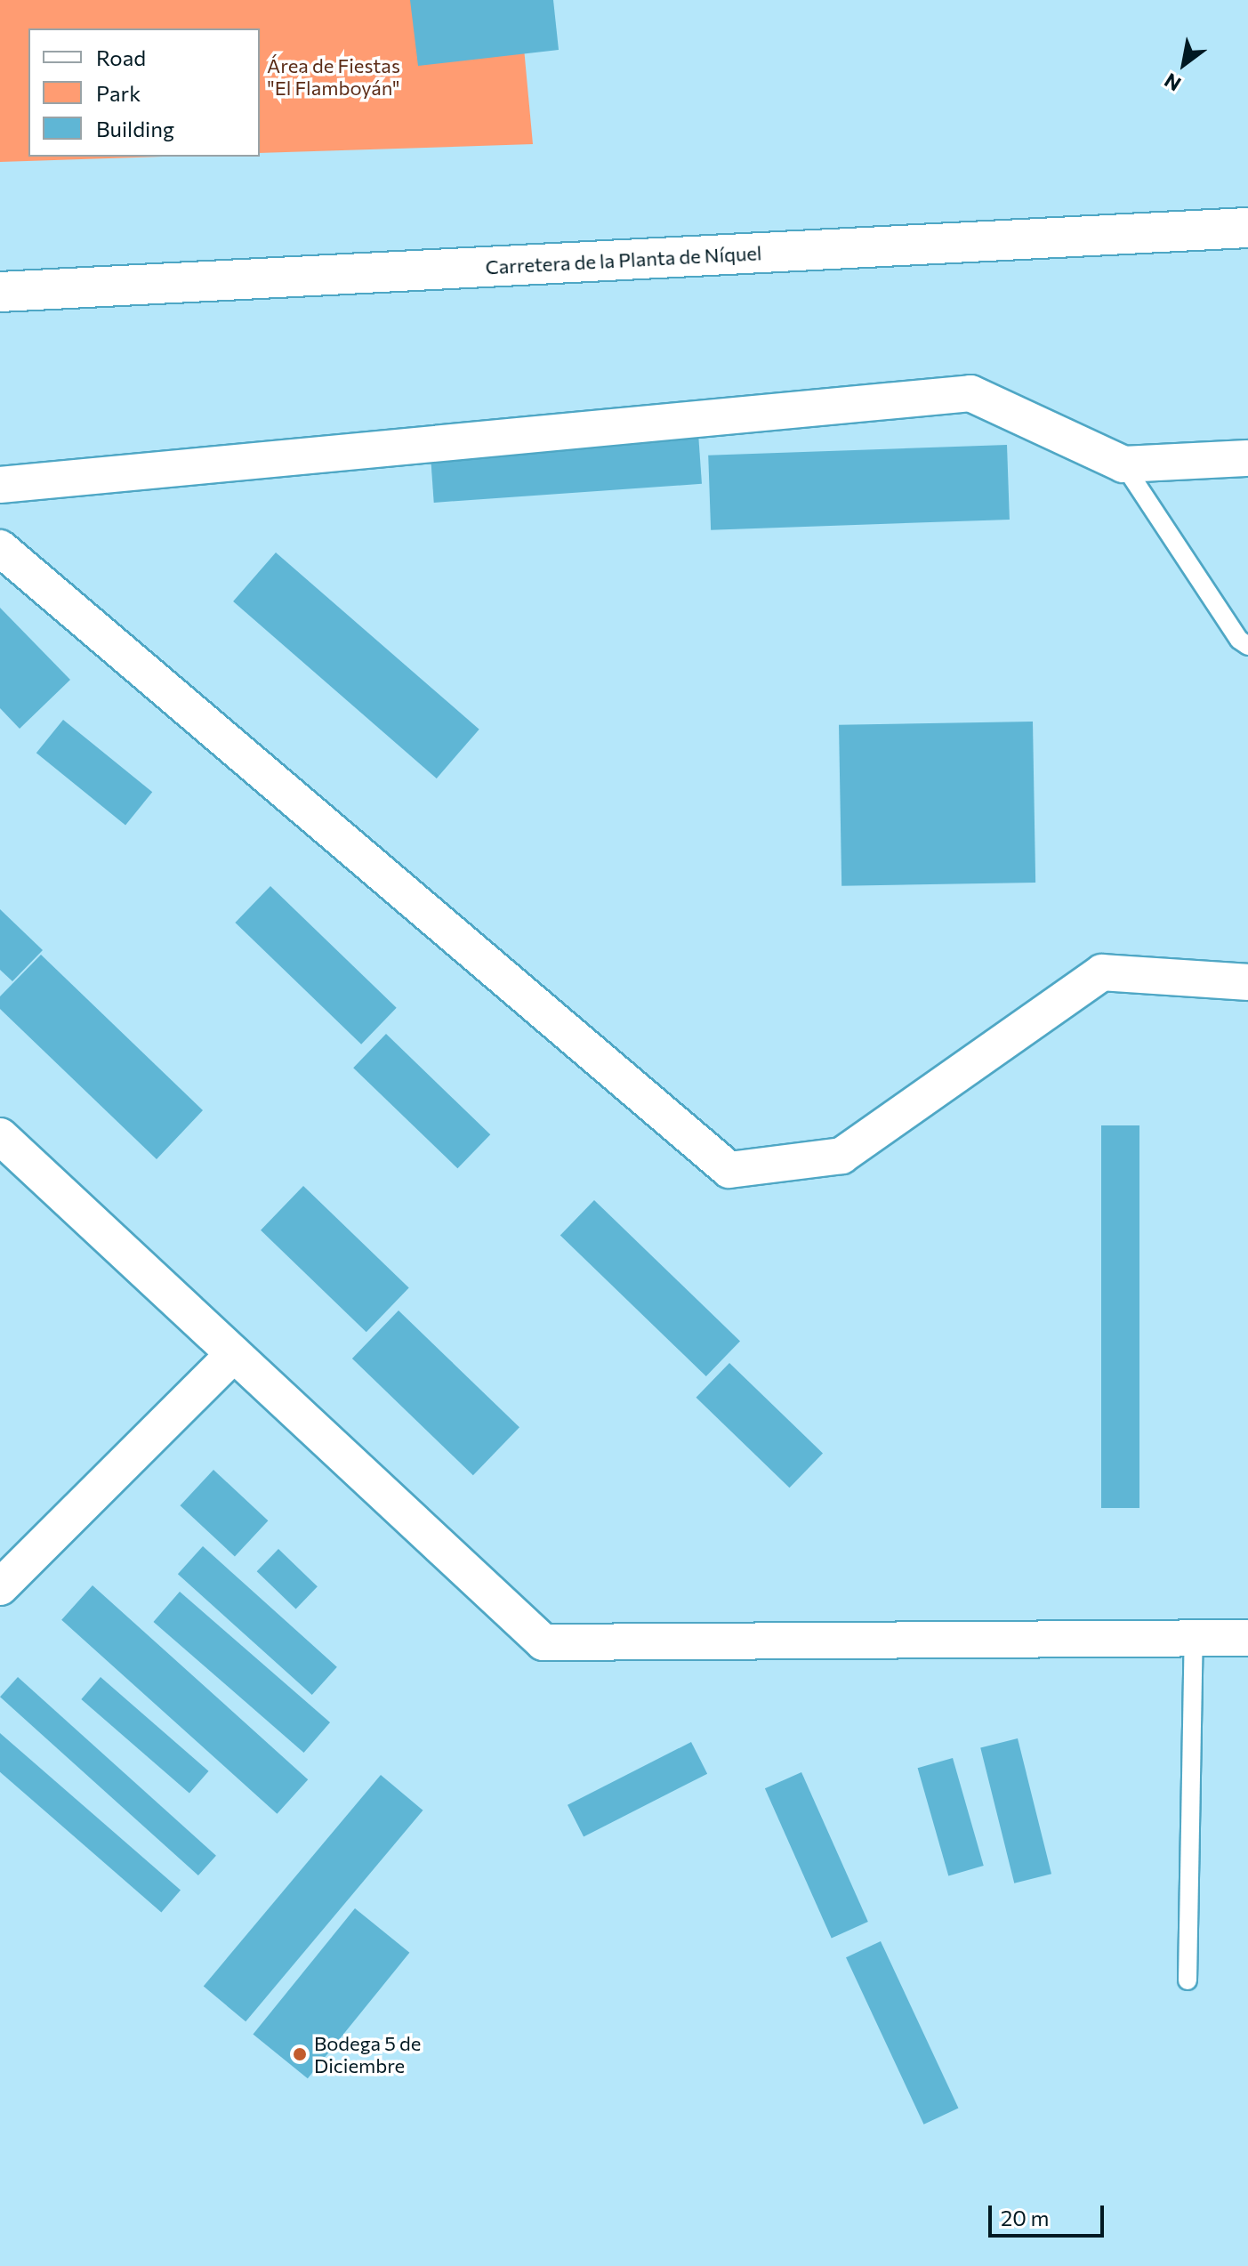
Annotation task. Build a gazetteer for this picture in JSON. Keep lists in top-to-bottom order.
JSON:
{
  "streets": {
    "street": ["Carretera de la Planta de Níquel"]
  },
  "parks": ["Área de Fiestas \"El Flamboyán\""],
  "places": ["Bodega 5 de Diciembre"],
  "legend": ["Road", "Park", "Building"],
  "scale_bar": "20 m",
  "north": "bottom left"
}
